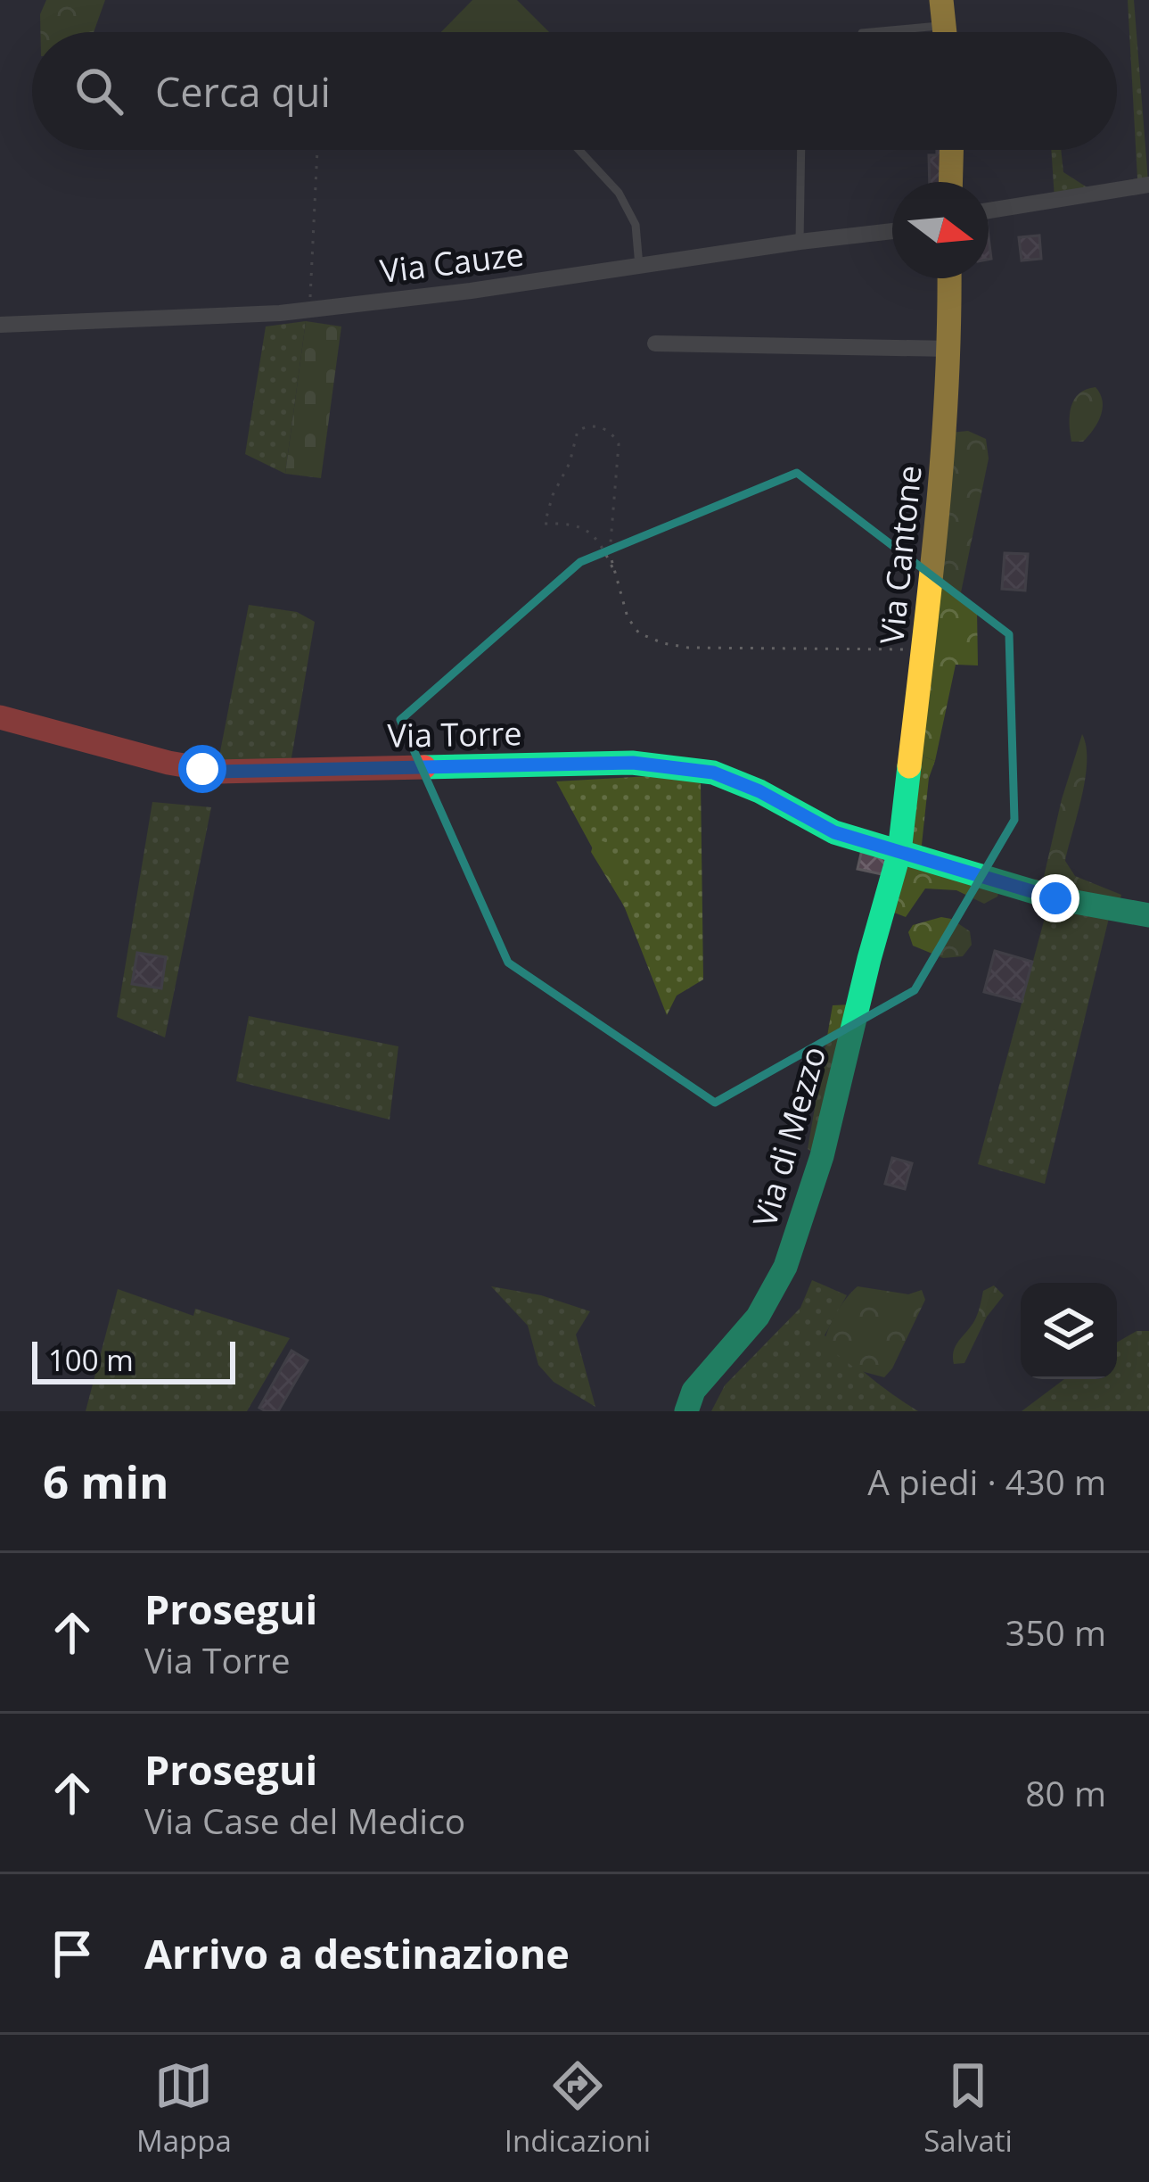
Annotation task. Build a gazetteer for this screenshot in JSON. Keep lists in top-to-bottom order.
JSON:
{
  "streets": {
    "main road": ["Via Cantone", "Via Torre", "Via di Mezzo"],
    "street": ["Via Cauze"]
  },
  "crossings": [
    ["Via Cantone", "Via Torre"],
    ["Via Cantone", "Via di Mezzo"],
    ["Via Torre", "Via di Mezzo"]
  ],
  "scale_bar": "100 m",
  "north": "right",
  "page": {
    "search": "Cerca qui",
    "scale": "100 m",
    "heading": ["6 min", "A piedi · 430 m"],
    "list": [
      ["Prosegui", "Via Torre", "350 m"],
      ["Prosegui", "Via Case del Medico", "80 m"],
      "Arrivo a destinazione"
    ],
    "nav": ["Mappa", "Indicazioni", "Salvati"]
  }
}
